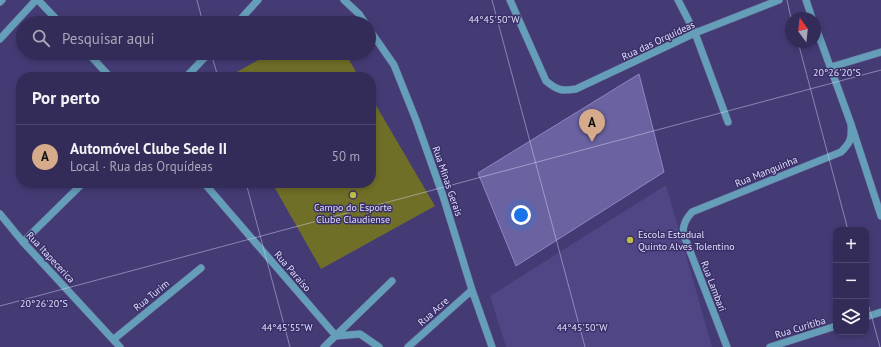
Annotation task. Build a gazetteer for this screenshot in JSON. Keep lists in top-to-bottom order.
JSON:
{
  "streets": {
    "street": [
      "Rua das Orquídeas",
      "Rua Manguinha",
      "Rua Minas Gerais",
      "Rua Itapecerica",
      "Rua Paraíso",
      "Rua Lambari",
      "Rua Turim",
      "Rua Acre",
      "Rua Curitiba"
    ]
  },
  "crossings": [
    ["Rua Manguinha", "Rua Lambari"],
    ["Rua Minas Gerais", "Rua Acre"],
    ["Rua Itapecerica", "Rua Turim"]
  ],
  "places": ["Campo do Esporte Clube Claudiense", "Escola Estadual Quinto Alves Tolentino"],
  "north": "top",
  "page": {
    "search": "Pesquisar aqui",
    "heading": "Por perto",
    "pins": "A",
    "list": [
      {
        "mark": "A",
        "name": "Automóvel Clube Sede II",
        "note": "Local · Rua das Orquídeas",
        "value": "50 m"
      }
    ],
    "map_buttons": ["+", "−"]
  },
  "coordinates": ["44°45'50\"W", "20°26'20\"S", "44°45'55\"W"]
}
